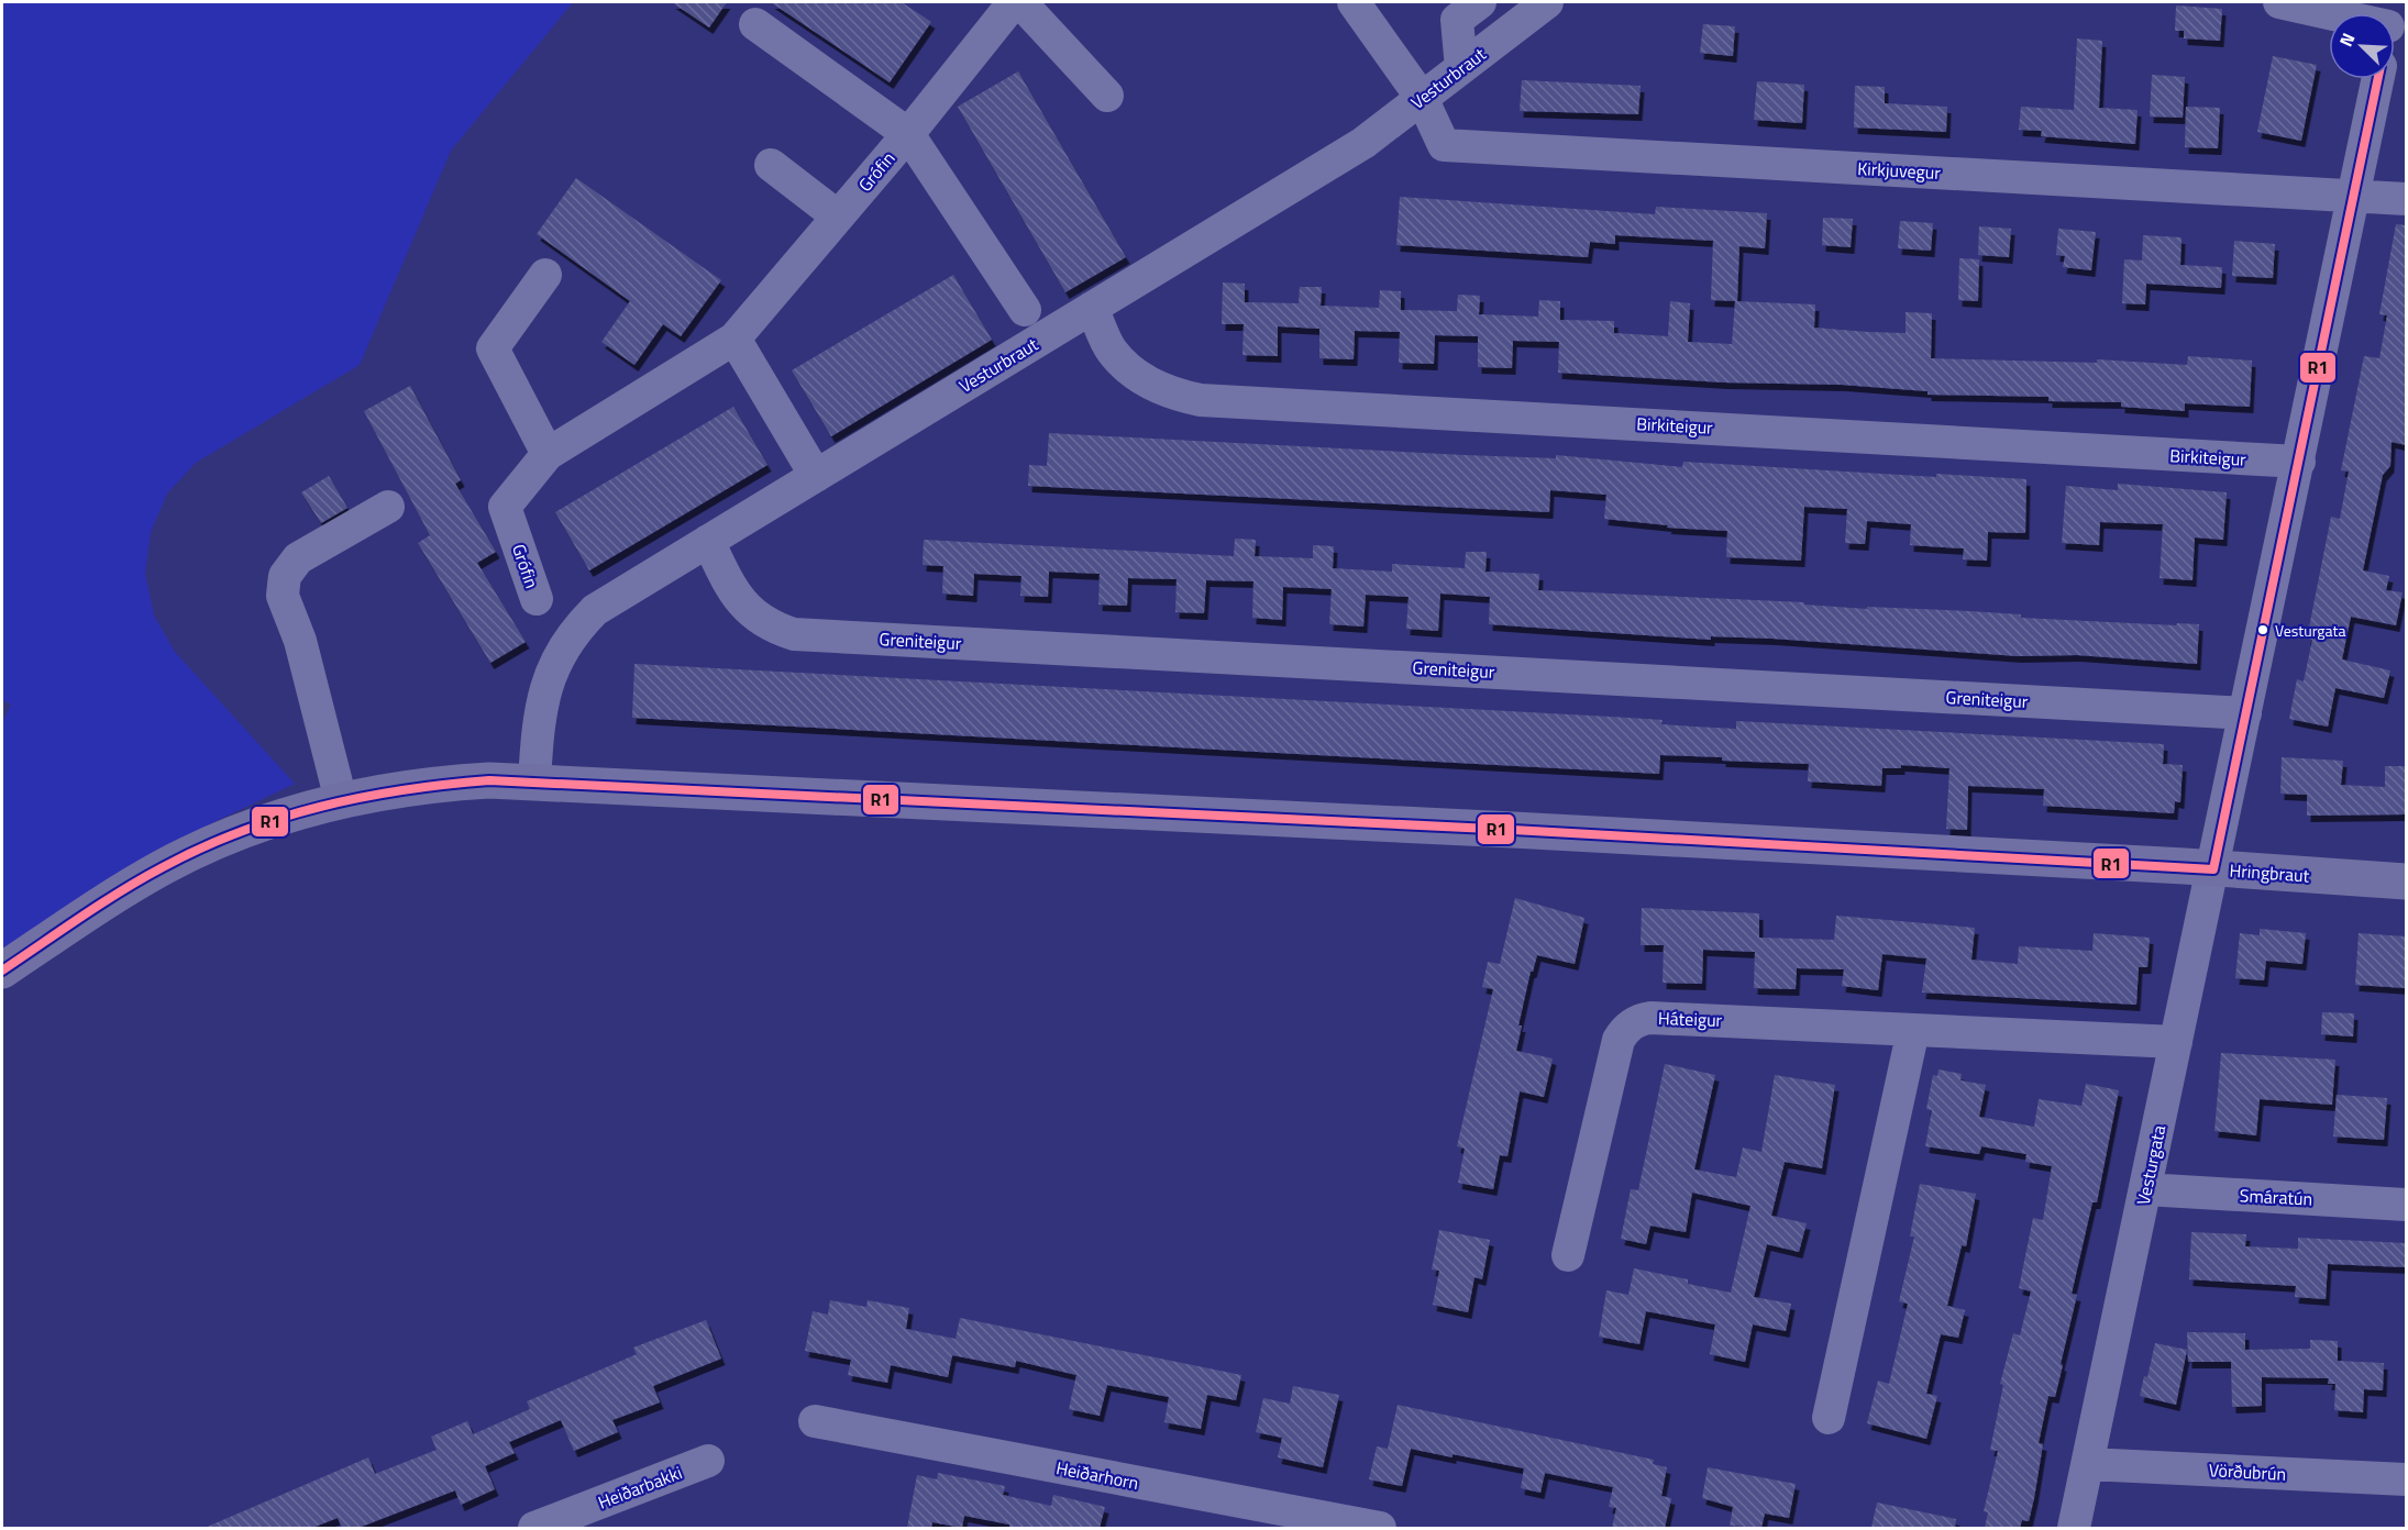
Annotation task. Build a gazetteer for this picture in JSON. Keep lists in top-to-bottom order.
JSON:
{
  "streets": {
    "main road": ["Hringbraut"],
    "street": [
      "Vesturbraut",
      "Kirkjuvegur",
      "Grófin",
      "Birkiteigur",
      "Greniteigur",
      "Háteigur",
      "Vesturgata",
      "Smáratún",
      "Vörðubrún",
      "Heiðarhorn",
      "Heiðarbakki"
    ]
  },
  "crossings": [
    ["Vesturbraut", "Kirkjuvegur"],
    ["Vesturbraut", "Birkiteigur"],
    ["Vesturbraut", "Greniteigur"],
    ["Vesturbraut", "Hringbraut"],
    ["Kirkjuvegur", "Vesturgata"],
    ["Birkiteigur", "Vesturgata"],
    ["Greniteigur", "Vesturgata"],
    ["Hringbraut", "Vesturgata"],
    ["Háteigur", "Vesturgata"],
    ["Vesturgata", "Smáratún"],
    ["Vesturgata", "Vörðubrún"]
  ],
  "places": ["Vesturgata"],
  "lines": ["transit line R1"],
  "north": "top left"
}
